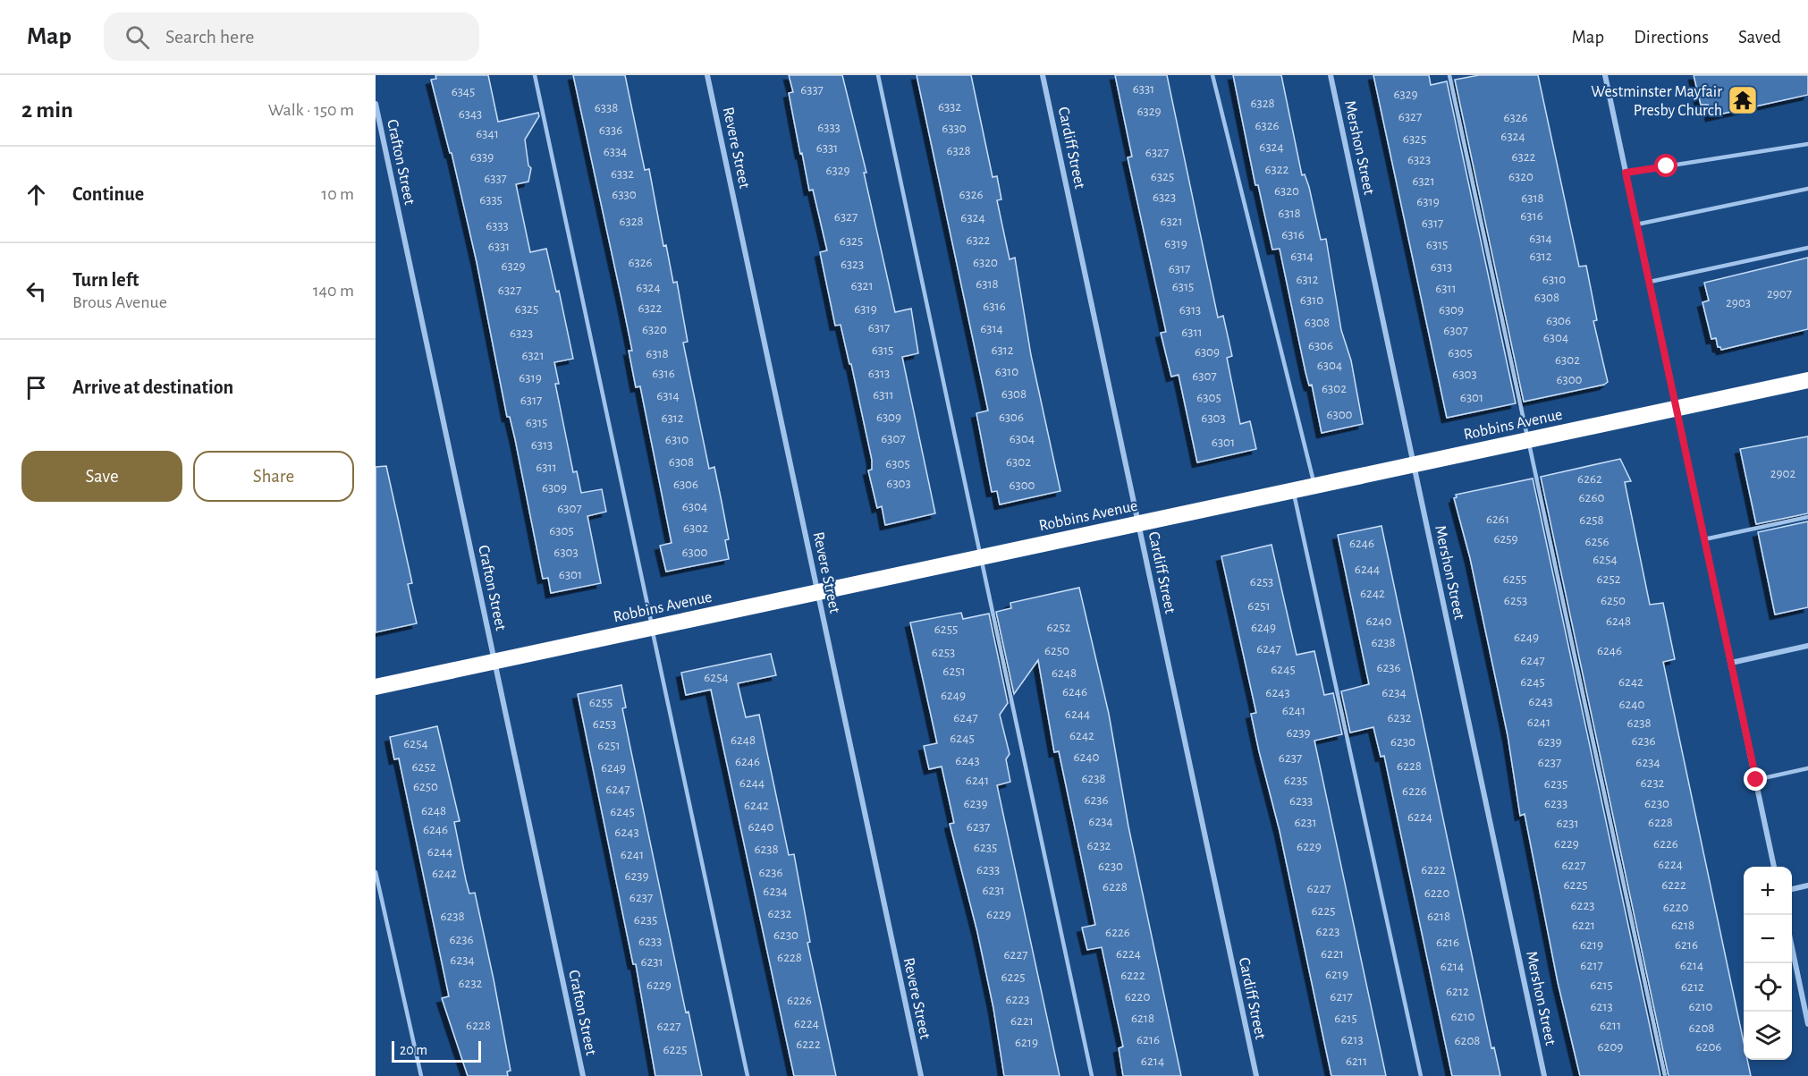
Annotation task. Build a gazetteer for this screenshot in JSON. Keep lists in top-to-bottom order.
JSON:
{
  "streets": {
    "highway": ["Robbins Avenue"],
    "street": [
      "Revere Street",
      "Cardiff Street",
      "Mershon Street",
      "Crafton Street"
    ]
  },
  "crossings": [
    ["Revere Street", "Robbins Avenue"],
    ["Cardiff Street", "Robbins Avenue"],
    ["Mershon Street", "Robbins Avenue"],
    ["Crafton Street", "Robbins Avenue"]
  ],
  "places": {
    "temple": ["Westminster Mayfair Presby Church"]
  },
  "house_numbers": [
    "6331",
    "6337",
    "6345",
    "6329",
    "6328",
    "6332",
    "6338",
    "6329",
    "6343",
    "6327",
    "6326",
    "6326",
    "6333",
    "6330",
    "6336",
    "6341",
    "6324",
    "6325",
    "6324",
    "6331",
    "6328",
    "6334",
    "6327",
    "6339",
    "6322",
    "6323",
    "6322",
    "6329",
    "6332",
    "6325",
    "6320",
    "6337",
    "6321",
    "6320",
    "6330",
    "6326",
    "6323",
    "6318",
    "6335",
    "6319",
    "6318",
    "6316",
    "6327",
    "6324",
    "6328",
    "6321",
    "6317",
    "6333",
    "6316",
    "6314",
    "6322",
    "6325",
    "6319",
    "6315",
    "6331",
    "6314",
    "6312",
    "6326",
    "6320",
    "6323",
    "6329",
    "6313",
    "6317",
    "6312",
    "6310",
    "6318",
    "6321",
    "6315",
    "6324",
    "6311",
    "6327",
    "2907",
    "6308",
    "6310",
    "2903",
    "6316",
    "6322",
    "6325",
    "6319",
    "6313",
    "6309",
    "6306",
    "6308",
    "6317",
    "6314",
    "6320",
    "6307",
    "6311",
    "6323",
    "6304",
    "6306",
    "6315",
    "6312",
    "6309",
    "6305",
    "6318",
    "6321",
    "6302",
    "6304",
    "6310",
    "6316",
    "6313",
    "6303",
    "6307",
    "6319",
    "6300",
    "6302",
    "6308",
    "6311",
    "6314",
    "6305",
    "6301",
    "6317",
    "6300",
    "6309",
    "6306",
    "6312",
    "6303",
    "6315",
    "6307",
    "6304",
    "6310",
    "6301",
    "6313",
    "6308",
    "6302",
    "6305",
    "6311",
    "2902",
    "6262",
    "6303",
    "6306",
    "6300",
    "6309",
    "6260",
    "6304",
    "6307",
    "6261",
    "6258",
    "6302",
    "6305",
    "6259",
    "6256",
    "6246",
    "6303",
    "6300",
    "6254",
    "6244",
    "6301",
    "6255",
    "6252",
    "6253",
    "6242",
    "6253",
    "6250",
    "6251",
    "6240",
    "6248",
    "6252",
    "6249",
    "6255",
    "6249",
    "6238",
    "6247",
    "6250",
    "6246",
    "6253",
    "6247",
    "6236",
    "6245",
    "6251",
    "6248",
    "6254",
    "6245",
    "6242",
    "6246",
    "6243",
    "6234",
    "6249",
    "6243",
    "6255",
    "6240",
    "6241",
    "6244",
    "6247",
    "6232",
    "6241",
    "6238",
    "6253",
    "6239",
    "6242",
    "6245",
    "6248",
    "6236",
    "6230",
    "6239",
    "6254",
    "6251",
    "6240",
    "6237",
    "6243",
    "6246",
    "6237",
    "6234",
    "6228",
    "6252",
    "6249",
    "6238",
    "6241",
    "6235",
    "6244",
    "6232",
    "6235",
    "6250",
    "6247",
    "6226",
    "6236",
    "6233",
    "6239",
    "6233",
    "6230",
    "6242",
    "6248",
    "6245",
    "6224",
    "6234",
    "6231",
    "6228",
    "6231",
    "6240",
    "6237",
    "6246",
    "6243",
    "6229",
    "6226",
    "6232",
    "6229",
    "6235",
    "6238",
    "6244",
    "6241",
    "6224",
    "6227",
    "6230",
    "6233",
    "6222",
    "6236",
    "6242",
    "6239",
    "6225",
    "6222",
    "6228",
    "6227",
    "6231",
    "6234",
    "6220",
    "6237",
    "6223",
    "6220",
    "6225",
    "6232",
    "6229",
    "6238",
    "6218",
    "6235",
    "6221",
    "6218",
    "6223",
    "6226",
    "6230",
    "6236",
    "6233",
    "6216",
    "6219",
    "6216",
    "6224",
    "6221",
    "6227",
    "6228",
    "6234",
    "6231",
    "6217",
    "6214",
    "6214",
    "6219",
    "6222",
    "6225",
    "6232",
    "6229",
    "6215",
    "6212",
    "6212",
    "6220",
    "6217",
    "6223",
    "6226",
    "6213",
    "6210",
    "6210",
    "6218",
    "6215",
    "6221",
    "6224",
    "6228",
    "6211",
    "6227",
    "6208",
    "6216",
    "6213",
    "6208",
    "6219",
    "6222",
    "6209",
    "6206",
    "6225",
    "6214",
    "6211"
  ],
  "scale_bar": "20 m",
  "page": {
    "header": "Map",
    "search": "Search here",
    "nav": ["Map", "Directions", "Saved"],
    "heading": ["2 min", "Walk · 150 m"],
    "list": [
      ["Continue", "10 m"],
      ["Turn left", "Brous Avenue", "140 m"],
      "Arrive at destination"
    ],
    "buttons": ["Save", "Share"],
    "map_buttons": ["+", "−"],
    "scale": "20 m"
  }
}
